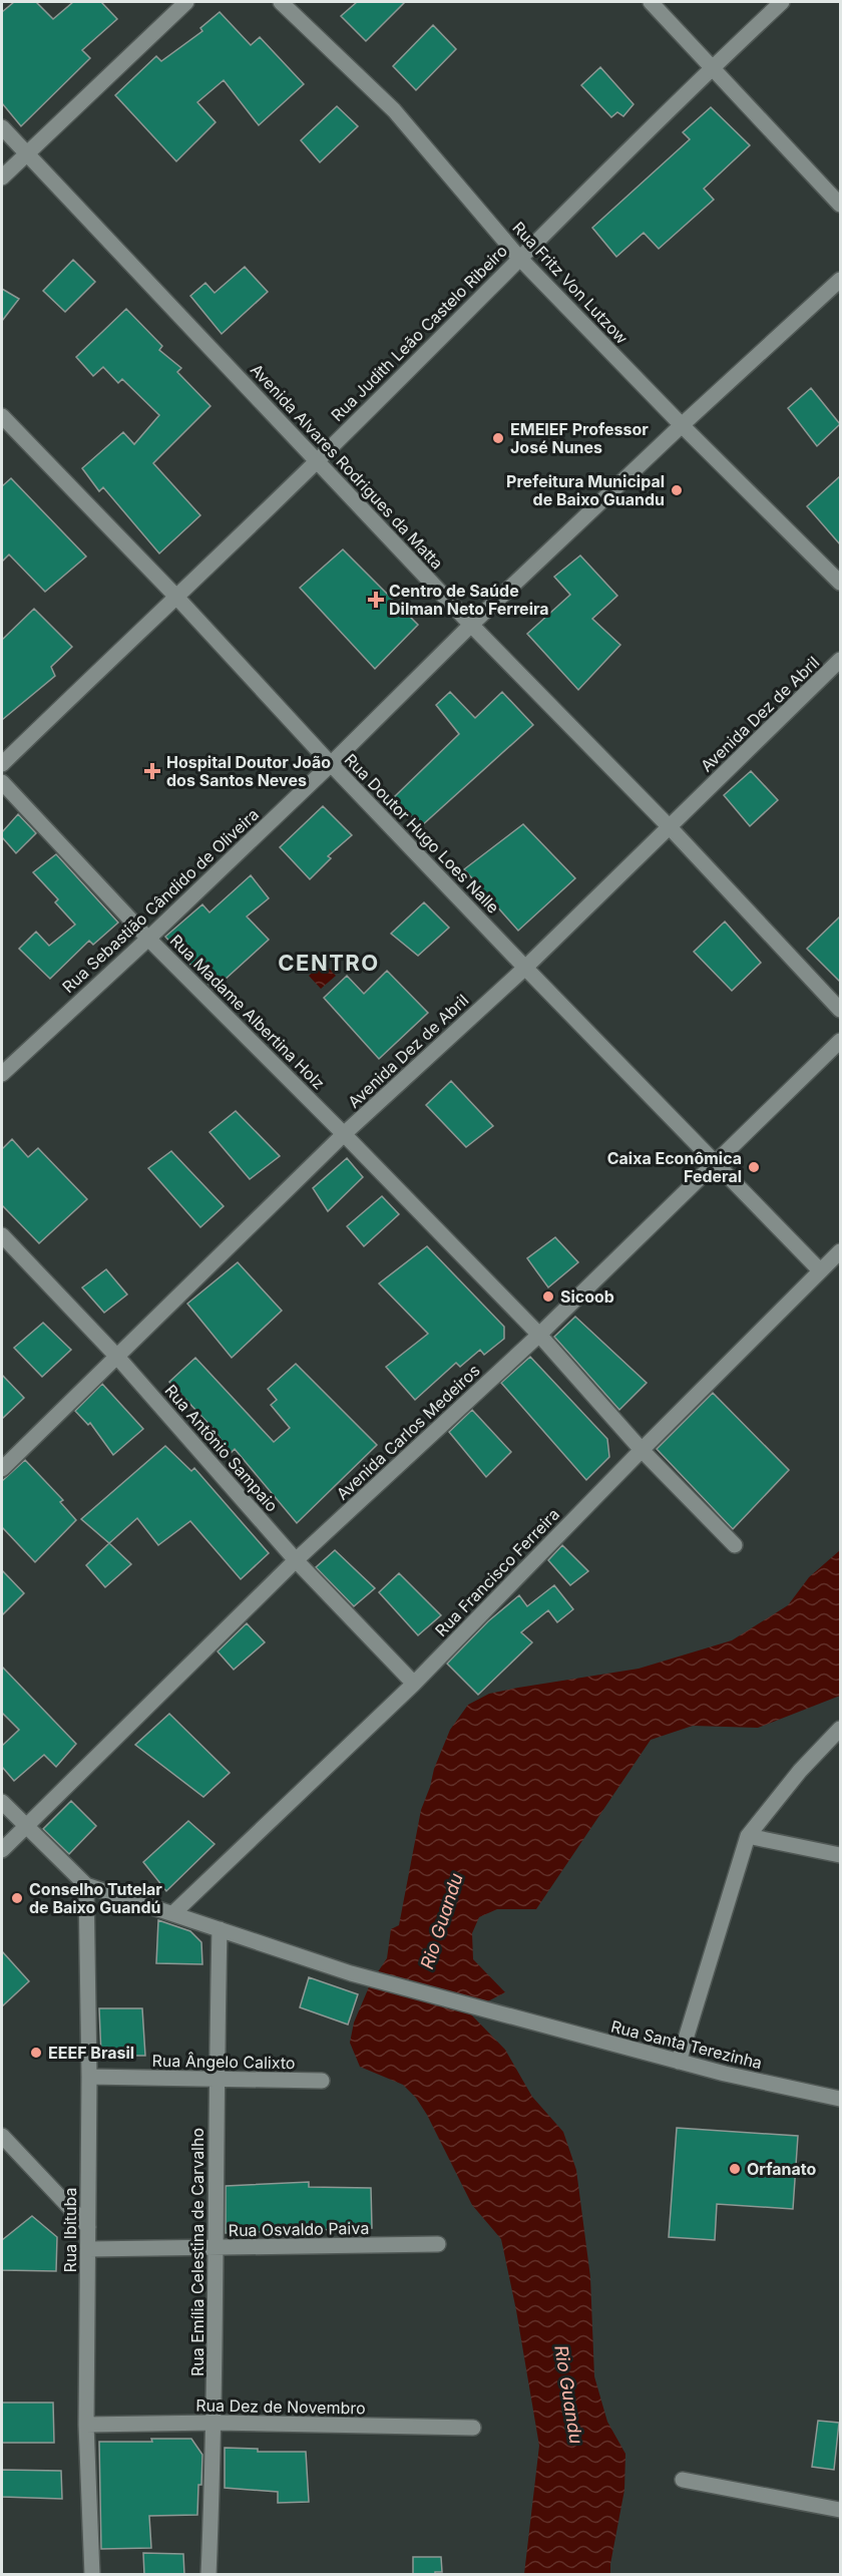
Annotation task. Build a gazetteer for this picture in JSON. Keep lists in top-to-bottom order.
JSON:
{
  "streets": {
    "street": [
      "Rua Fritz Von Lutzow",
      "Rua Judith Leão Castelo Ribeiro",
      "Avenida Alvares Rodrigues da Matta",
      "Avenida Dez de Abril",
      "Rua Doutor Hugo Loes Nalle",
      "Rua Sebastião Cândido de Oliveira",
      "Rua Madame Albertina Holz",
      "Avenida Carlos Medeiros",
      "Rua Antônio Sampaio",
      "Rua Francisco Ferreira",
      "Rua Santa Terezinha",
      "Rua Ângelo Calixto",
      "Rua Osvaldo Paiva",
      "Rua Ibituba",
      "Rua Emília Celestina de Carvalho",
      "Rua Dez de Novembro"
    ]
  },
  "crossings": [
    ["Rua Fritz Von Lutzow", "Rua Judith Leão Castelo Ribeiro"],
    ["Rua Fritz Von Lutzow", "Rua Sebastião Cândido de Oliveira"],
    ["Rua Judith Leão Castelo Ribeiro", "Avenida Alvares Rodrigues da Matta"],
    ["Rua Judith Leão Castelo Ribeiro", "Rua Doutor Hugo Loes Nalle"],
    ["Avenida Alvares Rodrigues da Matta", "Avenida Dez de Abril"],
    ["Avenida Alvares Rodrigues da Matta", "Rua Sebastião Cândido de Oliveira"],
    ["Avenida Dez de Abril", "Rua Doutor Hugo Loes Nalle"],
    ["Avenida Dez de Abril", "Rua Madame Albertina Holz"],
    ["Avenida Dez de Abril", "Rua Antônio Sampaio"],
    ["Rua Doutor Hugo Loes Nalle", "Rua Sebastião Cândido de Oliveira"],
    ["Rua Doutor Hugo Loes Nalle", "Avenida Carlos Medeiros"],
    ["Rua Doutor Hugo Loes Nalle", "Rua Francisco Ferreira"],
    ["Rua Sebastião Cândido de Oliveira", "Rua Madame Albertina Holz"],
    ["Rua Madame Albertina Holz", "Avenida Carlos Medeiros"],
    ["Rua Madame Albertina Holz", "Rua Francisco Ferreira"],
    ["Avenida Carlos Medeiros", "Rua Antônio Sampaio"],
    ["Rua Antônio Sampaio", "Rua Francisco Ferreira"],
    ["Rua Francisco Ferreira", "Rua Santa Terezinha"],
    ["Rua Santa Terezinha", "Rua Ibituba"],
    ["Rua Santa Terezinha", "Rua Emília Celestina de Carvalho"],
    ["Rua Ângelo Calixto", "Rua Ibituba"],
    ["Rua Ângelo Calixto", "Rua Emília Celestina de Carvalho"],
    ["Rua Osvaldo Paiva", "Rua Ibituba"],
    ["Rua Osvaldo Paiva", "Rua Emília Celestina de Carvalho"],
    ["Rua Ibituba", "Rua Dez de Novembro"],
    ["Rua Emília Celestina de Carvalho", "Rua Dez de Novembro"]
  ],
  "districts": ["CENTRO"],
  "water": ["Rio Guandu"],
  "places": {
    "other": [
      "EMEIEF Professor José Nunes",
      "Prefeitura Municipal de Baixo Guandu",
      "Caixa Econômica Federal",
      "Sicoob",
      "Conselho Tutelar de Baixo Guandú",
      "EEEF Brasil",
      "Orfanato"
    ],
    "health": ["Centro de Saúde Dilman Neto Ferreira", "Hospital Doutor João dos Santos Neves"]
  }
}
